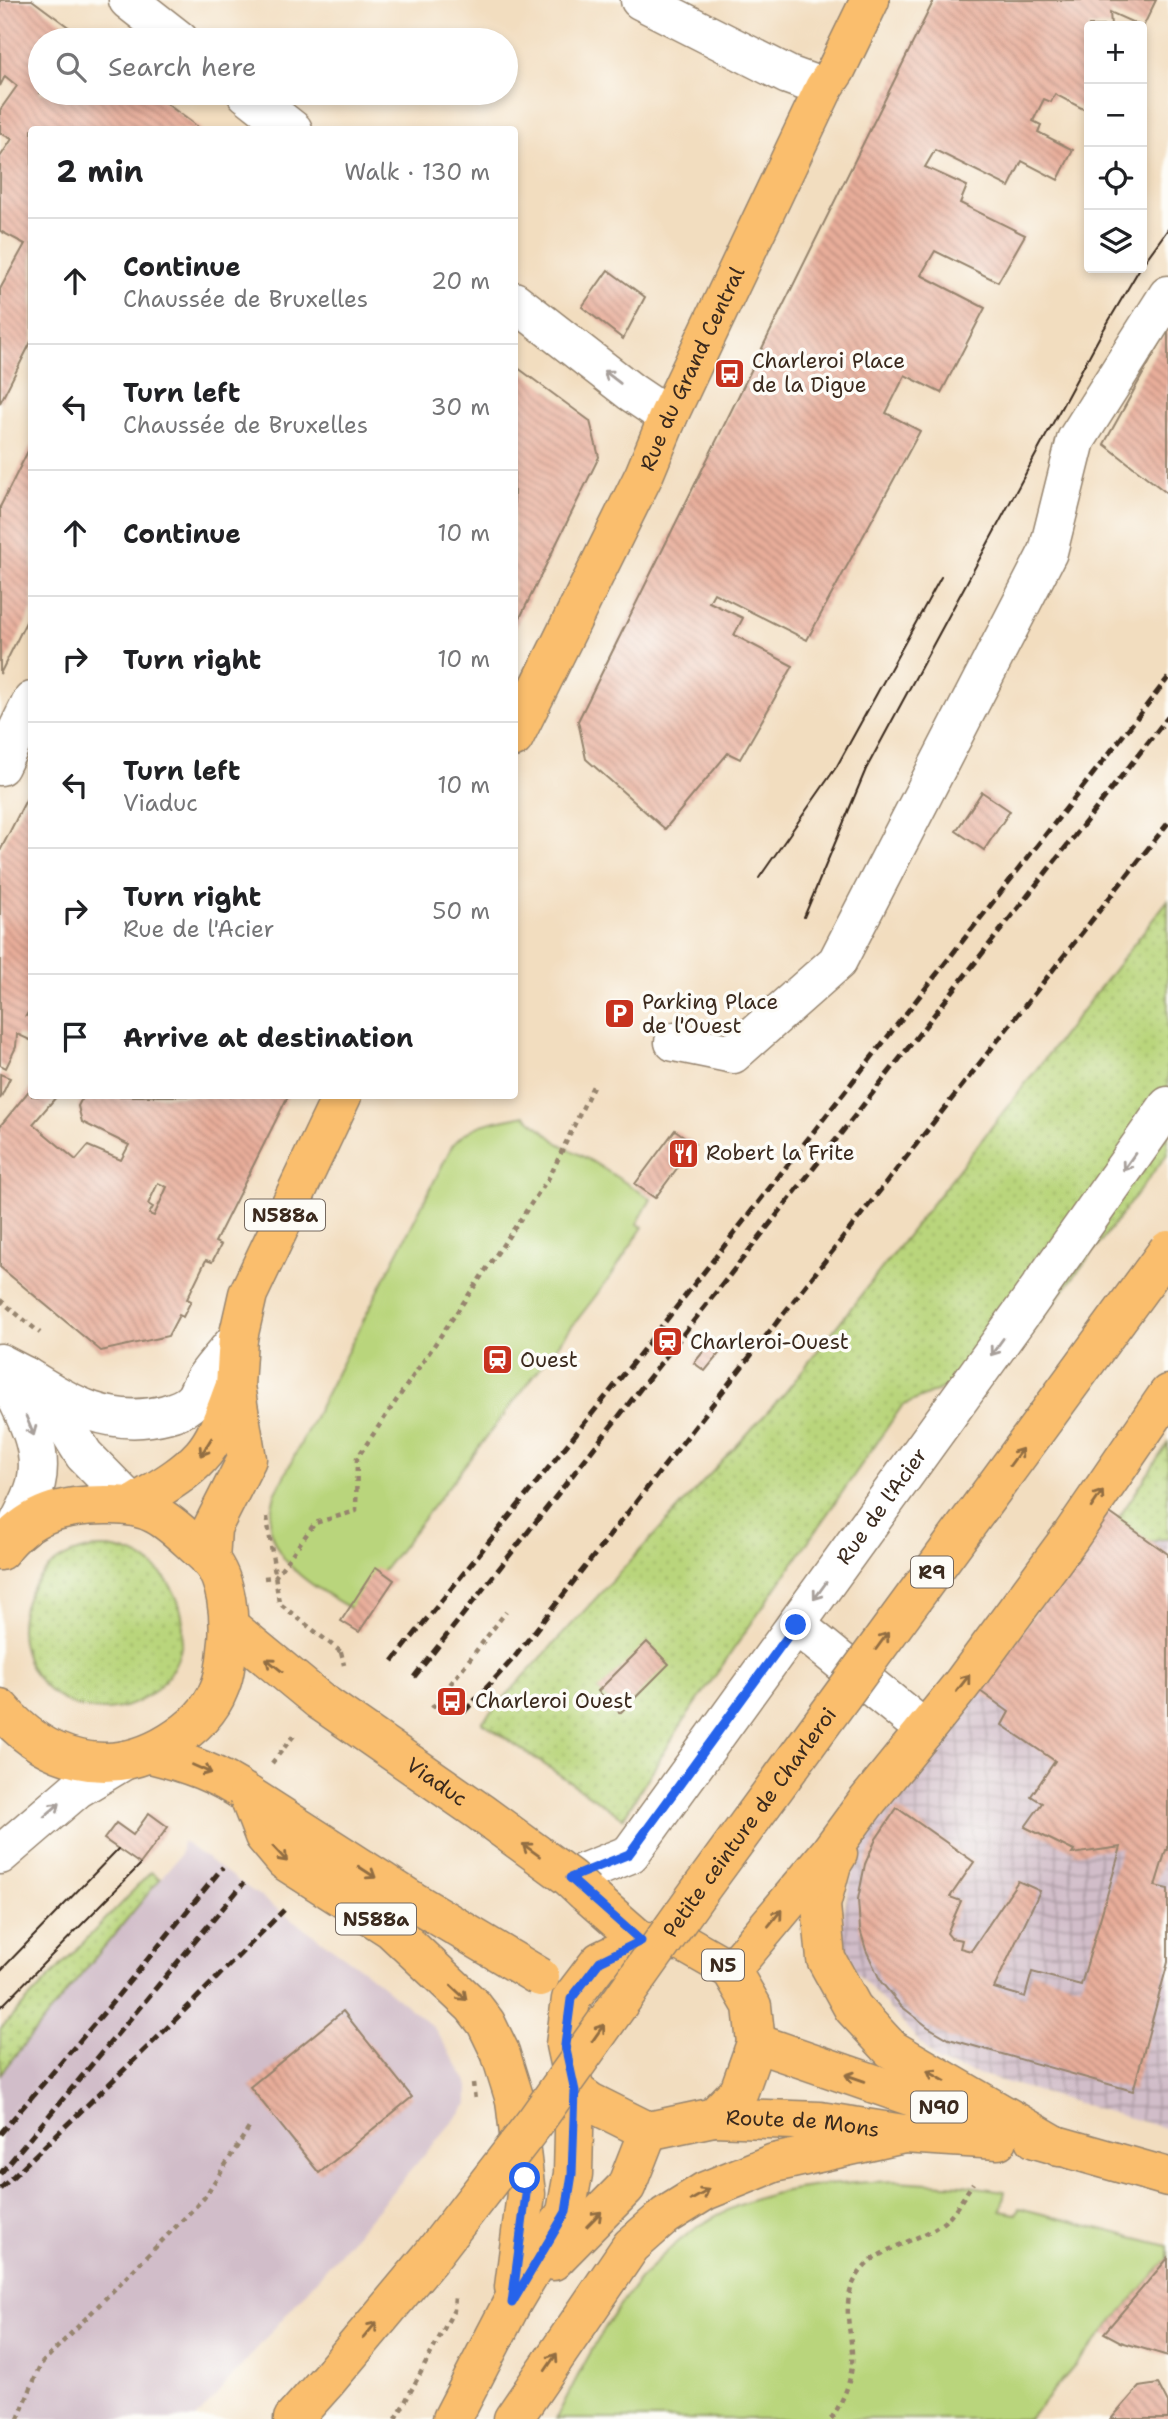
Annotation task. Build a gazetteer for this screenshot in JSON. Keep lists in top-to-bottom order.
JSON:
{
  "streets": {
    "main road": [
      "Rue du Grand Central",
      "N588a",
      "R9",
      "Viaduc",
      "Petite ceinture de Charleroi",
      "N5",
      "N90",
      "Route de Mons"
    ],
    "street": ["Rue de l'Acier"]
  },
  "crossings": [
    ["N588a", "Viaduc"],
    ["N588a", "N5"],
    ["N588a", "Route de Mons"],
    ["Rue de l'Acier", "Viaduc"],
    ["Viaduc", "N5"],
    ["Viaduc", "Route de Mons"],
    ["N5", "Route de Mons"]
  ],
  "one_way": ["Rue de l'Acier"],
  "places": {
    "bus stop": ["Charleroi Place de la Digue", "Charleroi Ouest"],
    "parking": ["Parking Place de l'Ouest"],
    "restaurant": ["Robert la Frite"],
    "station": ["Charleroi-Ouest", "Ouest"]
  },
  "page": {
    "map_buttons": ["+", "−"],
    "search": "Search here",
    "heading": ["2 min", "Walk · 130 m"],
    "list": [
      ["Continue", "Chaussée de Bruxelles", "20 m"],
      ["Turn left", "Chaussée de Bruxelles", "30 m"],
      ["Continue", "10 m"],
      ["Turn right", "10 m"],
      ["Turn left", "Viaduc", "10 m"],
      ["Turn right", "Rue de l'Acier", "50 m"],
      "Arrive at destination"
    ]
  }
}
